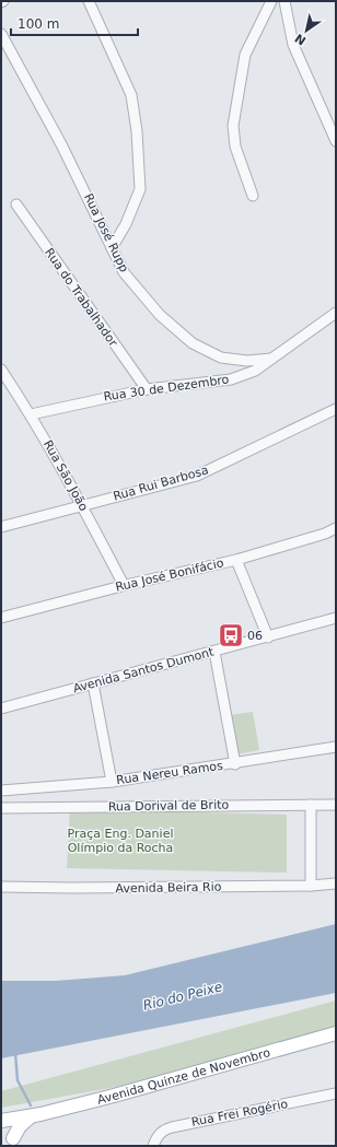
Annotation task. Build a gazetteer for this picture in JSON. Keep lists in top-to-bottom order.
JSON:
{
  "streets": {
    "main road": ["Avenida Quinze de Novembro"],
    "street": [
      "Rua José Rupp",
      "Rua do Trabalhador",
      "Rua 30 de Dezembro",
      "Rua São João",
      "Rua Rui Barbosa",
      "Rua José Bonifácio",
      "Avenida Santos Dumont",
      "Rua Nereu Ramos",
      "Rua Dorival de Brito",
      "Avenida Beira Rio",
      "Rua Frei Rogério"
    ]
  },
  "crossings": [
    ["Rua José Rupp", "Rua 30 de Dezembro"],
    ["Rua do Trabalhador", "Rua 30 de Dezembro"],
    ["Rua 30 de Dezembro", "Rua São João"],
    ["Rua São João", "Rua Rui Barbosa"],
    ["Rua São João", "Rua José Bonifácio"]
  ],
  "water": ["Rio do Peixe"],
  "parks": ["Praça Eng. Daniel Olímpio da Rocha"],
  "places": {
    "bus stop": ["06"]
  },
  "scale_bar": "100 m",
  "north": "bottom left"
}
